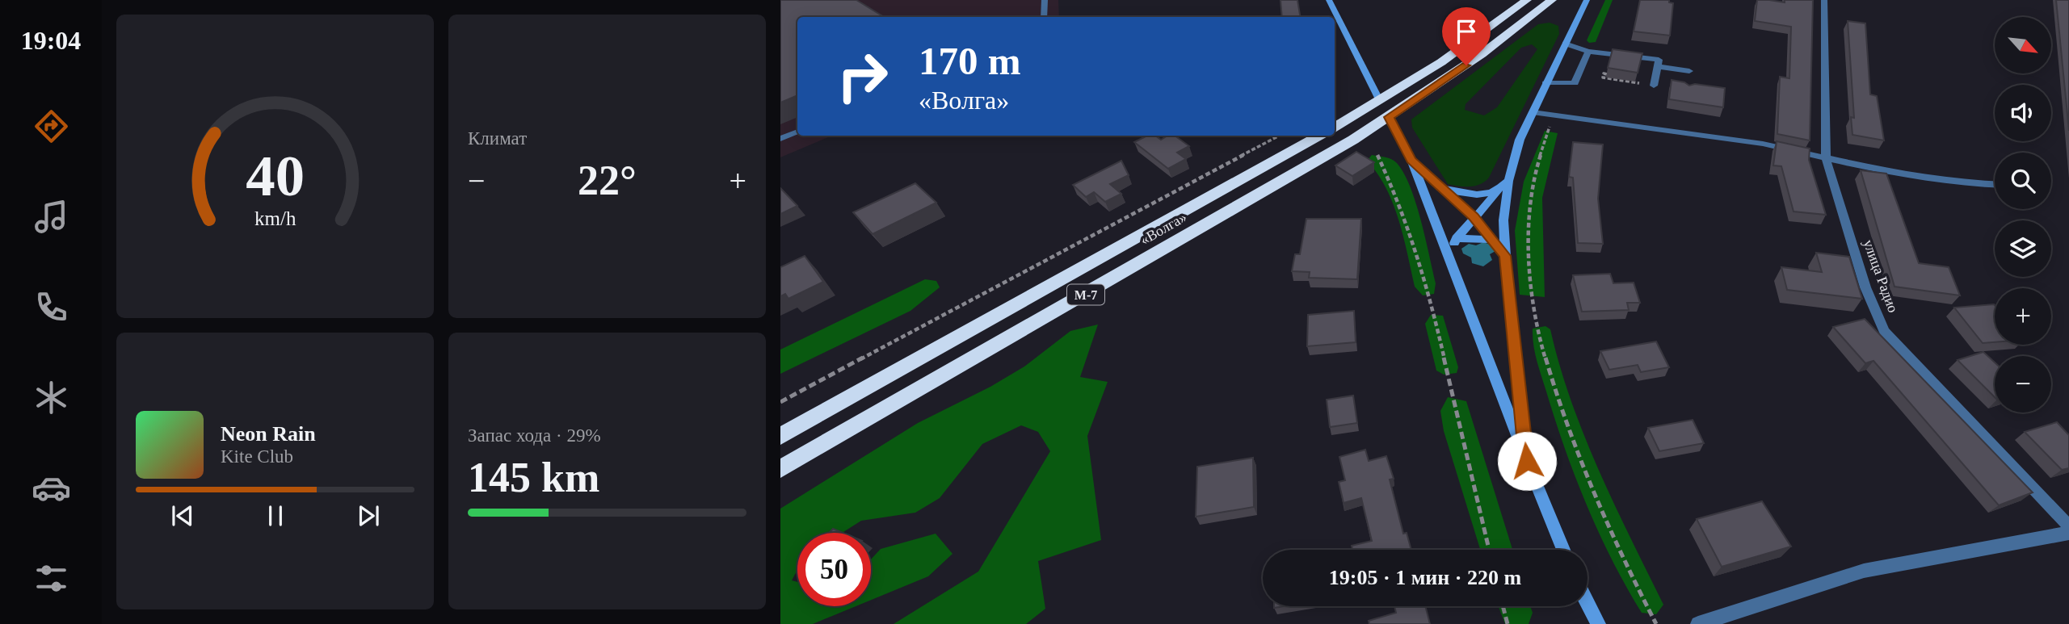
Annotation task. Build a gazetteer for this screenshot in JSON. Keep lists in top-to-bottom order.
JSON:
{
  "streets": {
    "highway": ["«Волга»", "М-7"],
    "street": ["улица Радио"]
  },
  "north": "bottom right",
  "page": {
    "tabs": "19:04",
    "tile": [
      "Климат",
      ["Запас хода · 29%", "145 km"]
    ],
    "map_buttons": ["+", "−"],
    "turn": ["170 m", "«Волга»"],
    "heat": ["−", "22°", "+"],
    "song": ["Neon Rain", "Kite Club"],
    "limit": "50",
    "trip": "19:05 · 1 мин · 220 m",
    "gauge": ["40", "km/h"]
  }
}
